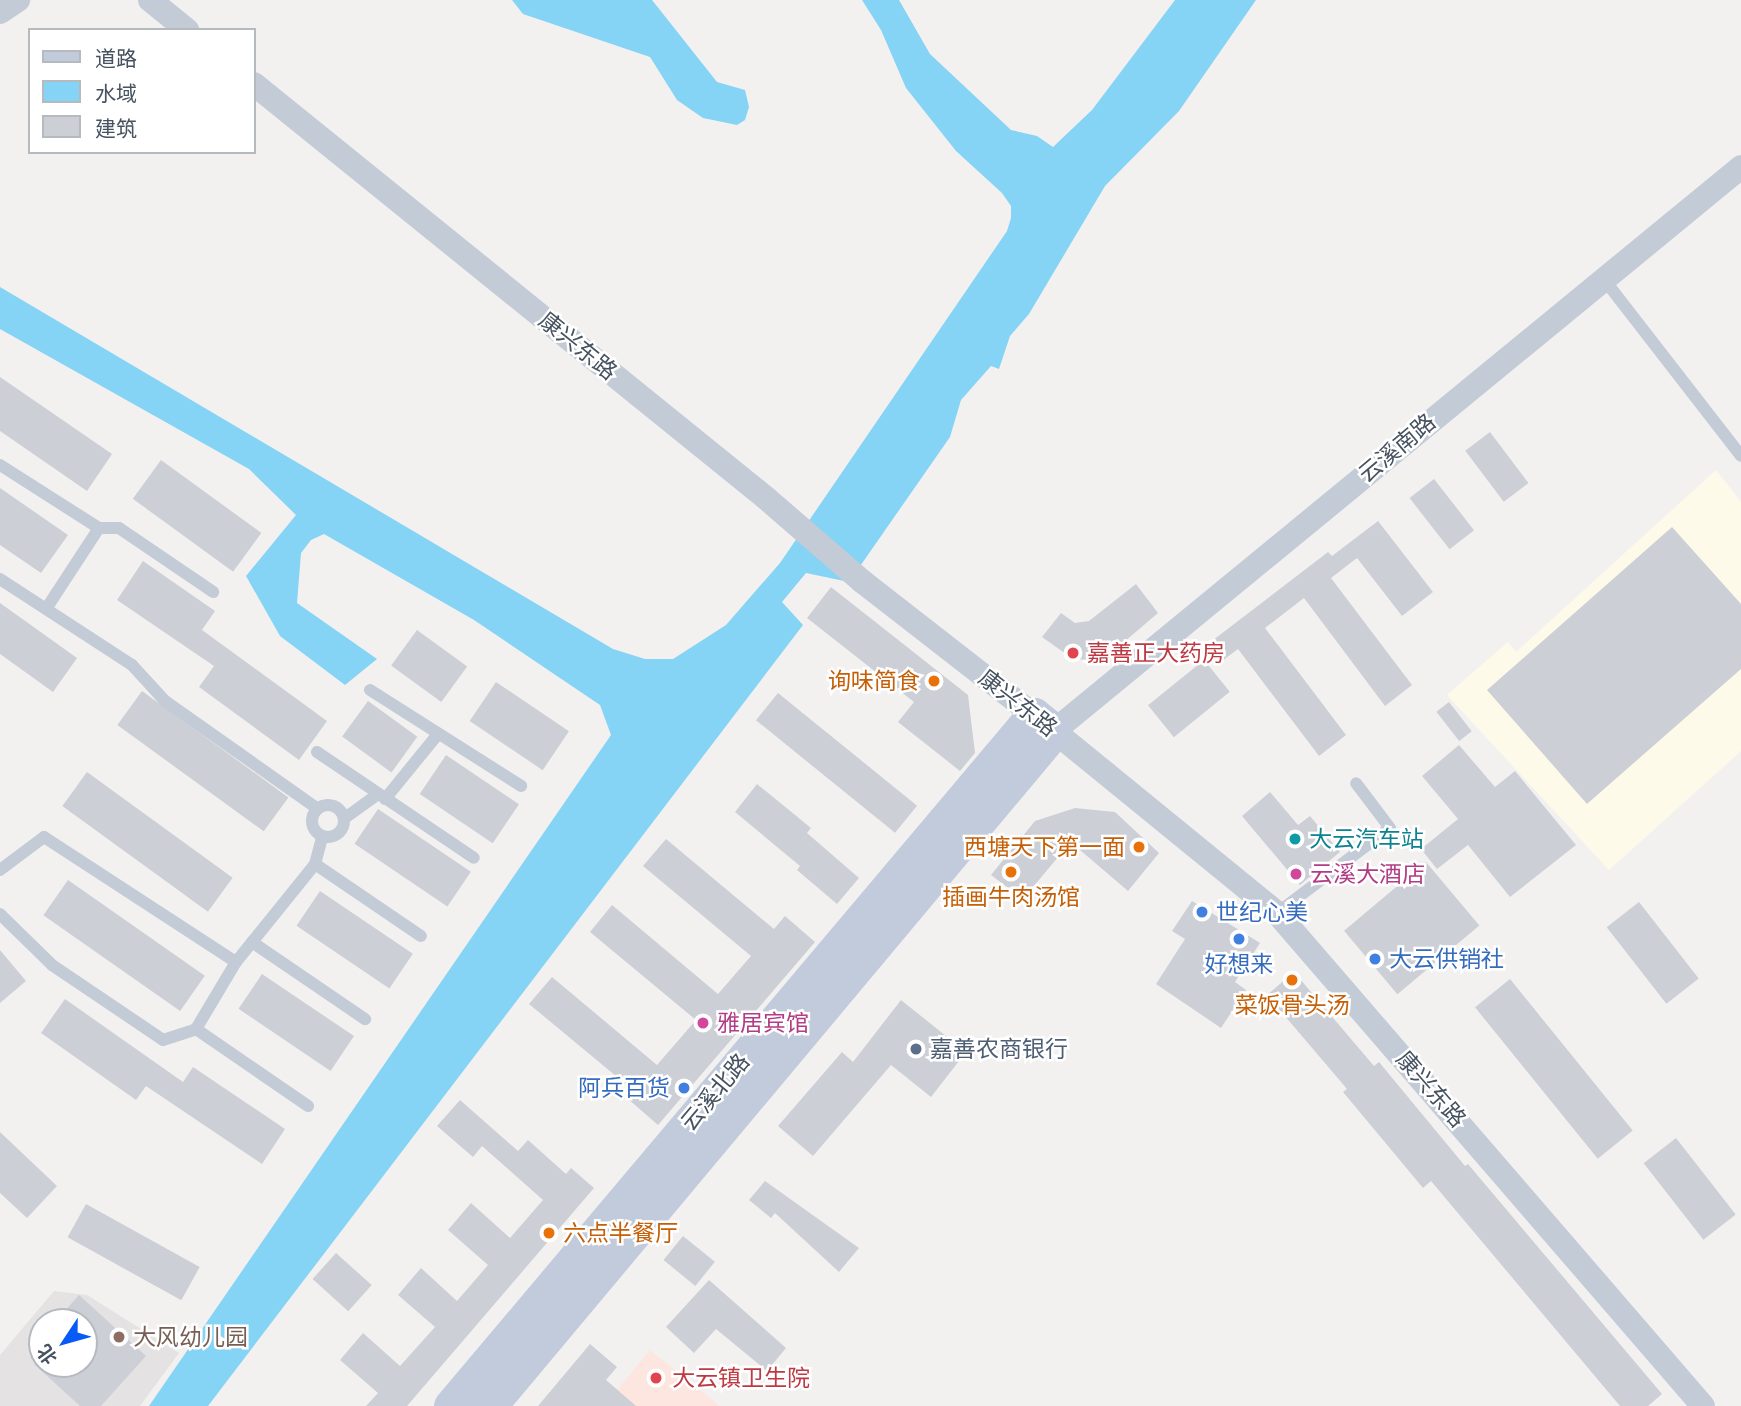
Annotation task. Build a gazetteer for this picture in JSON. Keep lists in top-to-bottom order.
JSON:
{
  "streets": {
    "street": ["康兴东路", "云溪南路", "云溪北路"]
  },
  "crossings": [
    ["康兴东路", "云溪南路"],
    ["康兴东路", "云溪北路"],
    ["云溪南路", "云溪北路"]
  ],
  "places": [
    "嘉善正大药房",
    "询味简食",
    "大云汽车站",
    "西塘天下第一面",
    "插画牛肉汤馆",
    "云溪大酒店",
    "世纪心美",
    "好想来",
    "大云供销社",
    "菜饭骨头汤",
    "雅居宾馆",
    "嘉善农商银行",
    "阿兵百货",
    "六点半餐厅",
    "大风幼儿园",
    "大云镇卫生院"
  ],
  "legend": ["道路", "水域", "建筑"],
  "north": "bottom left"
}
